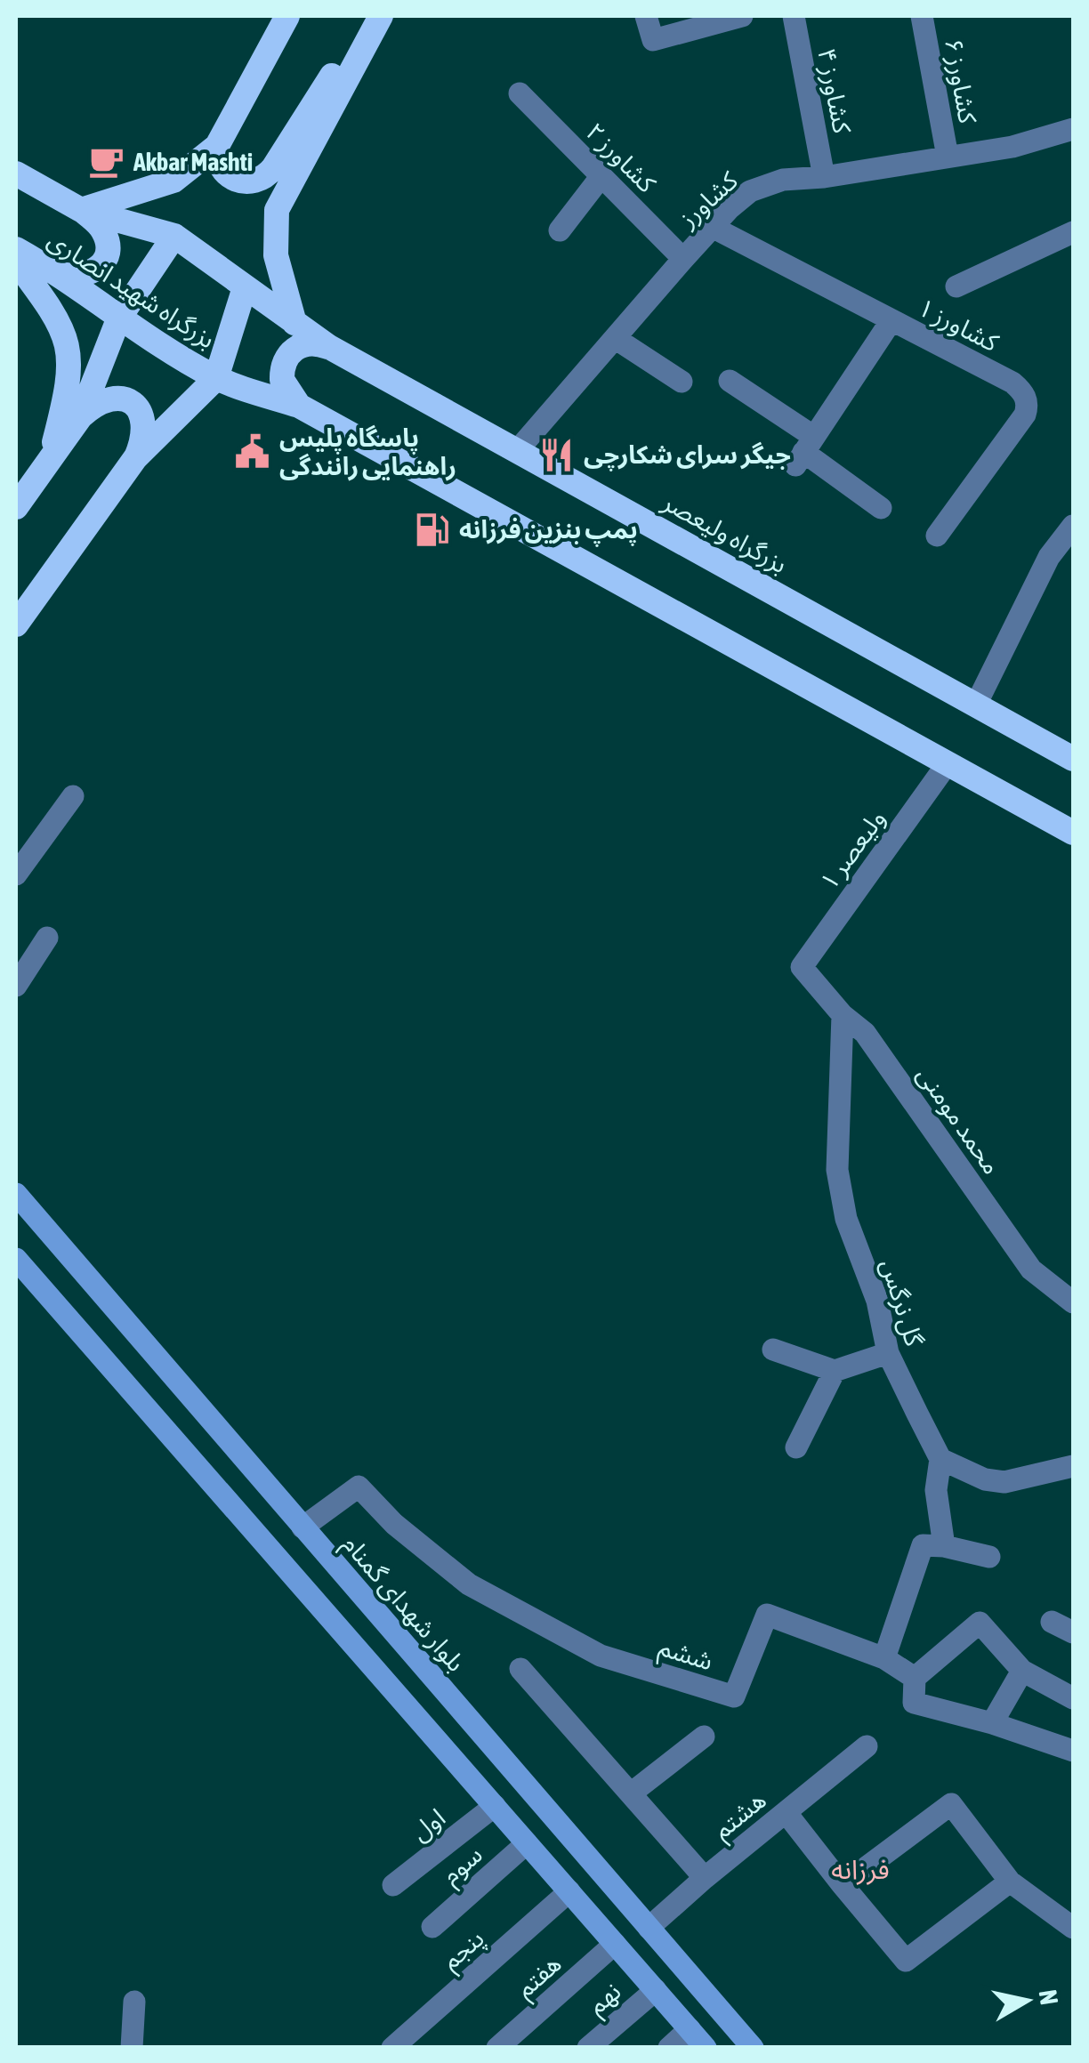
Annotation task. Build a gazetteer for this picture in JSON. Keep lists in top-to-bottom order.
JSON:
{
  "streets": {
    "highway": ["بزرگراه شهید انصاری", "بزرگراه ولیعصر"],
    "main road": ["بلوار شهدای گمنام"],
    "street": [
      "کشاورز ۶",
      "کشاورز ۴",
      "کشاورز ۲",
      "کشاورز",
      "کشاورز ۱",
      "ولیعصر ۱",
      "محمد مومنی",
      "گل نرگس",
      "ششم",
      "هشتم",
      "اول",
      "سوم",
      "پنجم",
      "هفتم",
      "نهم"
    ]
  },
  "crossings": [
    ["کشاورز ۶", "کشاورز"],
    ["کشاورز ۴", "کشاورز"],
    ["کشاورز ۲", "کشاورز"],
    ["کشاورز", "کشاورز ۱"],
    ["کشاورز", "بزرگراه ولیعصر"],
    ["بزرگراه شهید انصاری", "بزرگراه ولیعصر"],
    ["ولیعصر ۱", "محمد مومنی"],
    ["محمد مومنی", "گل نرگس"],
    ["بلوار شهدای گمنام", "ششم"],
    ["بلوار شهدای گمنام", "هشتم"]
  ],
  "districts": ["فرزانه"],
  "places": {
    "cafe": ["Akbar Mashti"],
    "public building": ["پاسگاه پلیس راهنمایی رانندگی"],
    "restaurant": ["جیگر سرای شکارچی"],
    "fuel station": ["پمپ بنزین فرزانه"]
  },
  "north": "right"
}
